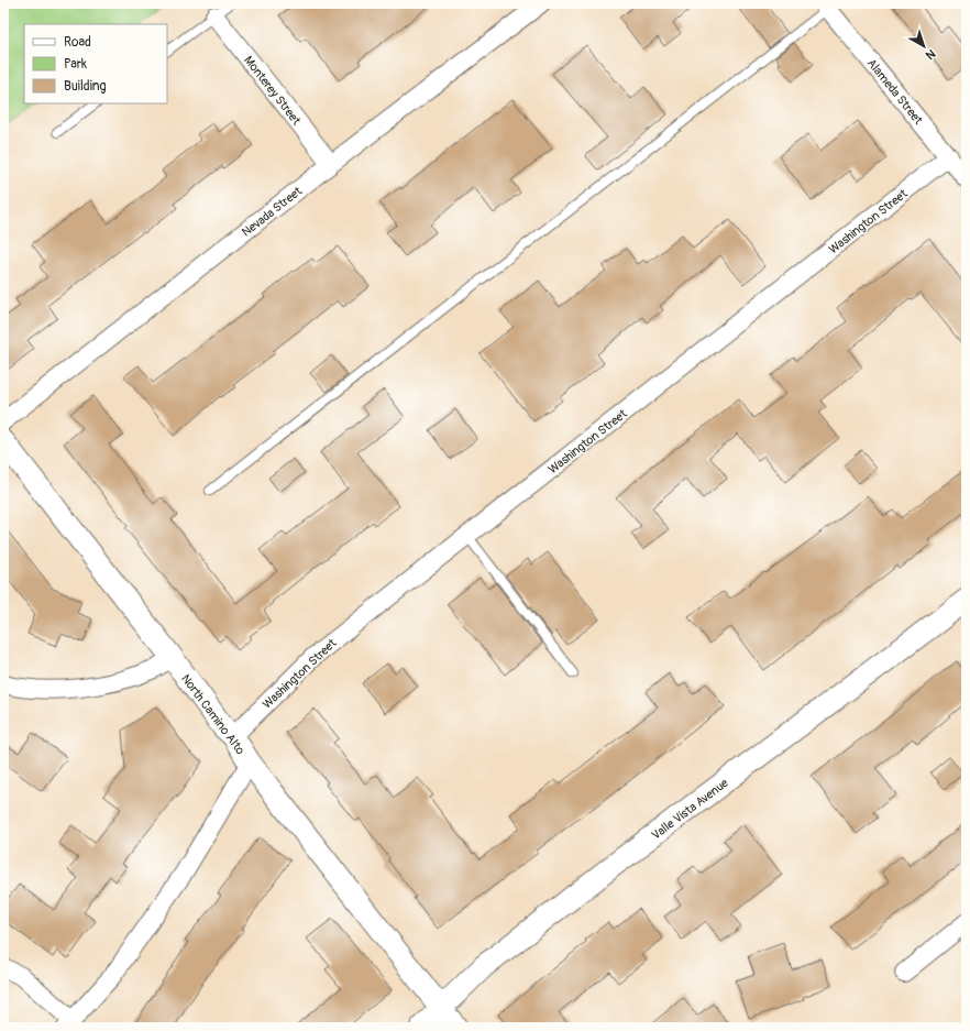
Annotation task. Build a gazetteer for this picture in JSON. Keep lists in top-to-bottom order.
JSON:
{
  "streets": {
    "street": [
      "Monterey Street",
      "Alameda Street",
      "Nevada Street",
      "Washington Street",
      "North Camino Alto",
      "Valle Vista Avenue"
    ]
  },
  "crossings": [
    ["Monterey Street", "Nevada Street"],
    ["Alameda Street", "Washington Street"],
    ["Washington Street", "North Camino Alto"],
    ["North Camino Alto", "Valle Vista Avenue"]
  ],
  "legend": ["Road", "Park", "Building"],
  "north": "bottom right"
}
